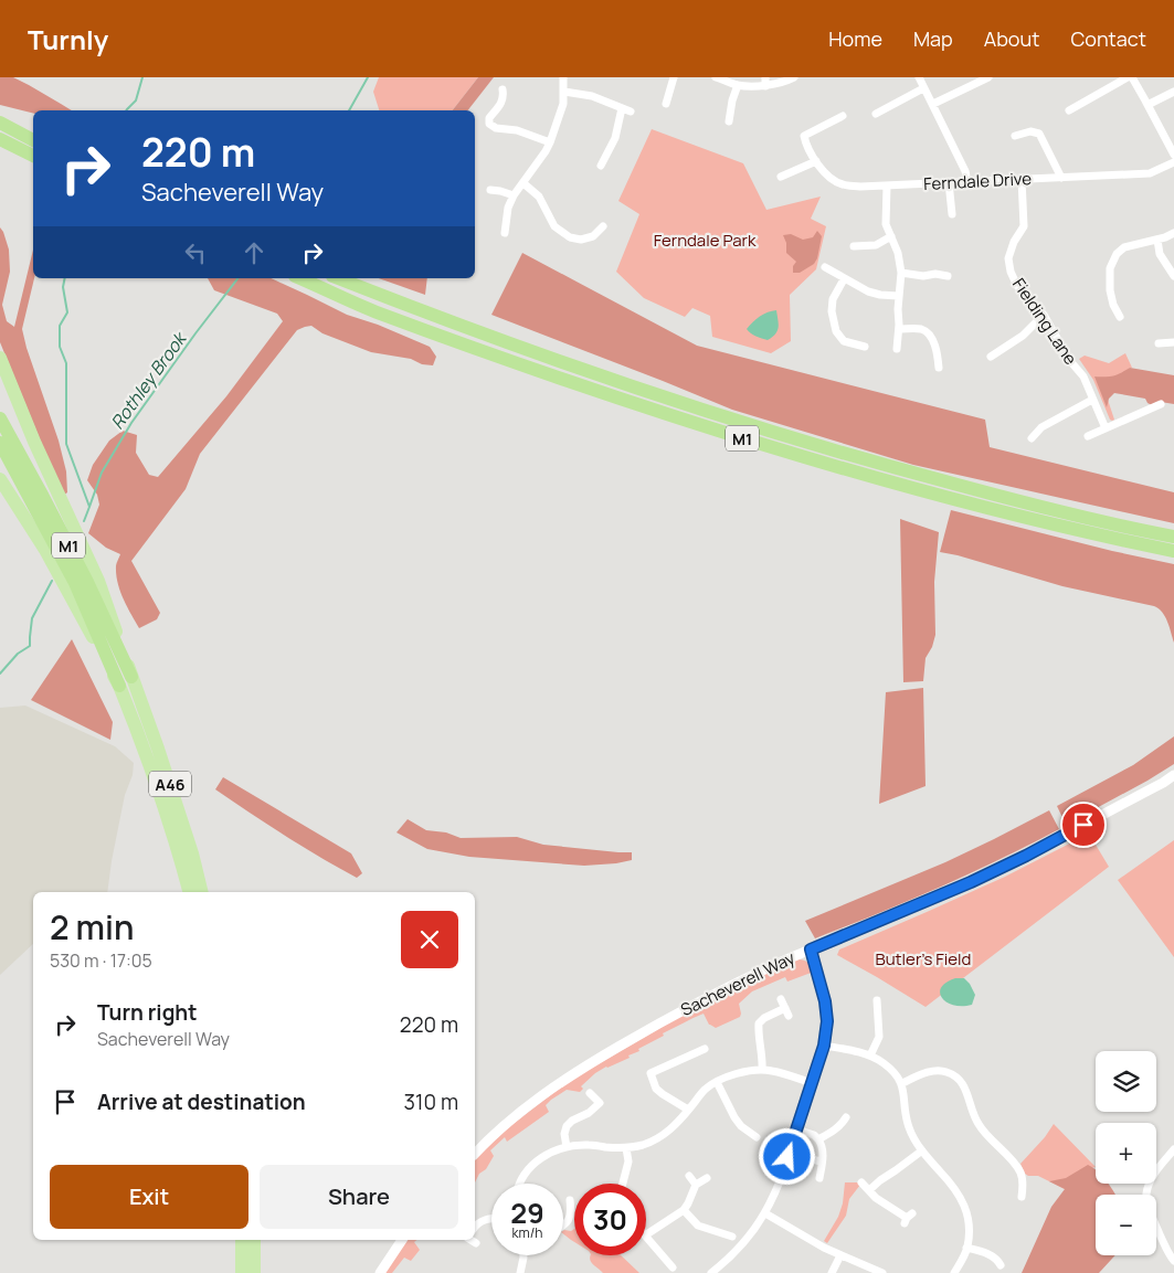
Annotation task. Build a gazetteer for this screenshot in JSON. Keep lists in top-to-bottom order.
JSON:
{
  "streets": {
    "highway": ["M1", "A46"],
    "street": ["Ferndale Drive", "Fielding Lane", "Sacheverell Way"]
  },
  "crossings": [
    ["Ferndale Drive", "Fielding Lane"],
    ["M1", "A46"]
  ],
  "water": ["Rothley Brook"],
  "parks": ["Ferndale Park", "Butler's Field"],
  "page": {
    "header": "Turnly",
    "nav": [
      "Home",
      "Map",
      "About",
      "Contact"
    ],
    "turn": ["220 m", "Sacheverell Way"],
    "heading": ["2 min", "530 m · 17:05"],
    "list": [
      {
        "name": "Turn right",
        "note": "Sacheverell Way",
        "value": "220 m"
      },
      {
        "name": "Arrive at destination",
        "value": "310 m"
      }
    ],
    "map_buttons": ["+", "−"],
    "buttons": ["Exit", "Share"],
    "speed": "29 km/h",
    "limit": "30"
  }
}
